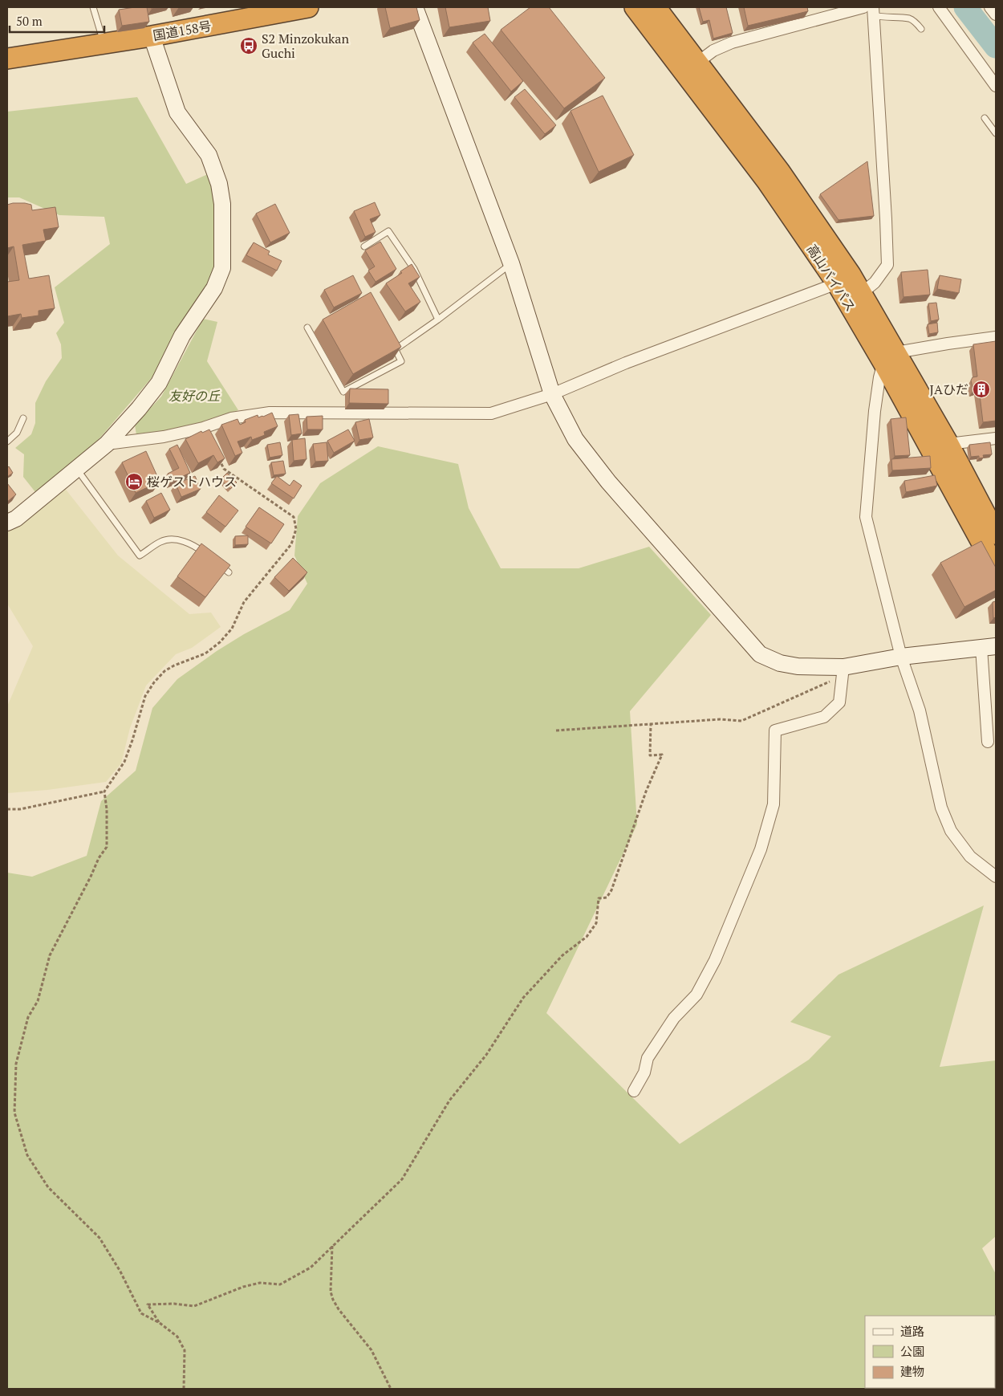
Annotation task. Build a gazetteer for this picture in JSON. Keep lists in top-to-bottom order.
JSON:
{
  "streets": {
    "highway": ["国道158号", "高山バイパス"]
  },
  "parks": ["友好の丘"],
  "places": {
    "bus stop": ["S2 Minzokukan Guchi"],
    "building": ["JAひだ"],
    "hotel": ["桜ゲストハウス"]
  },
  "legend": ["道路", "公園", "建物"],
  "scale_bar": "50 m"
}
